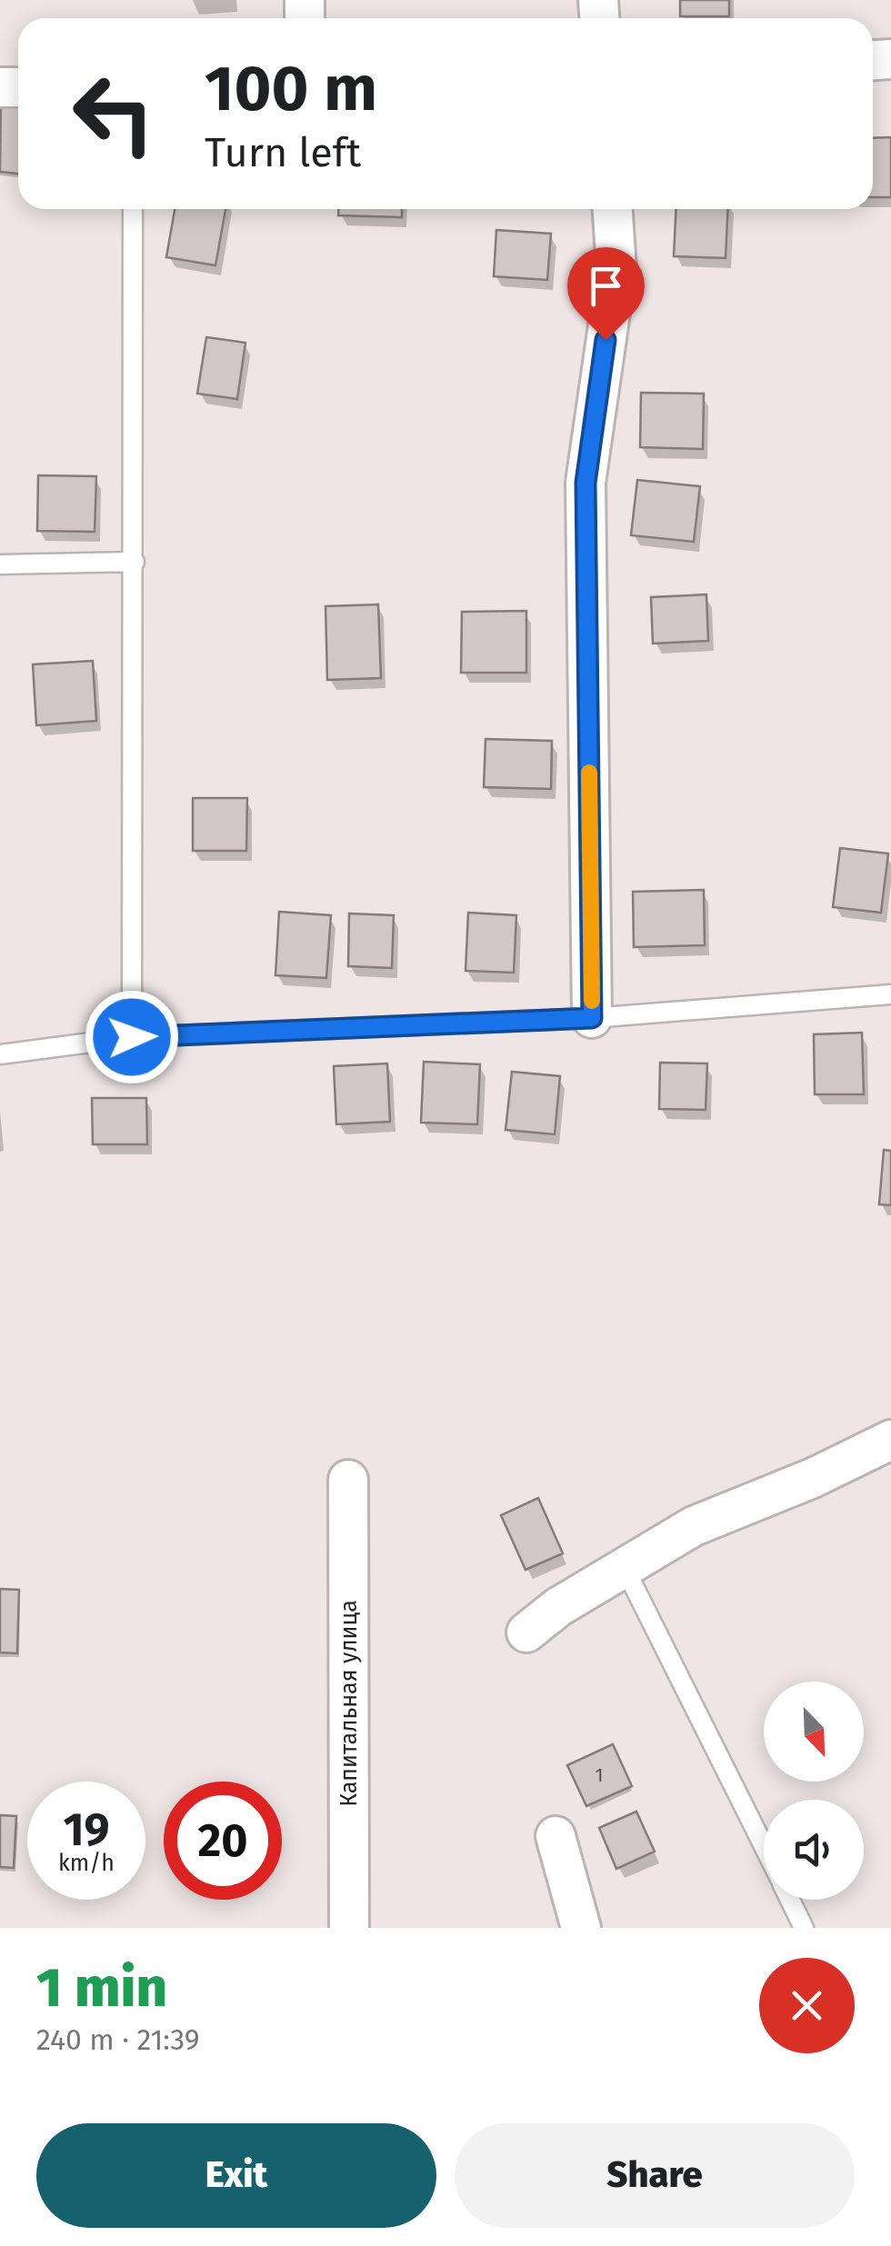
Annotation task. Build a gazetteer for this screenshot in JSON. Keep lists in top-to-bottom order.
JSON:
{
  "streets": {
    "street": ["Капитальная улица"]
  },
  "house_numbers": ["1"],
  "north": "bottom right",
  "page": {
    "turn": ["100 m", "Turn left"],
    "speed": "19 km/h",
    "limit": "20",
    "heading": ["1 min", "240 m · 21:39"],
    "buttons": ["Exit", "Share"]
  }
}
